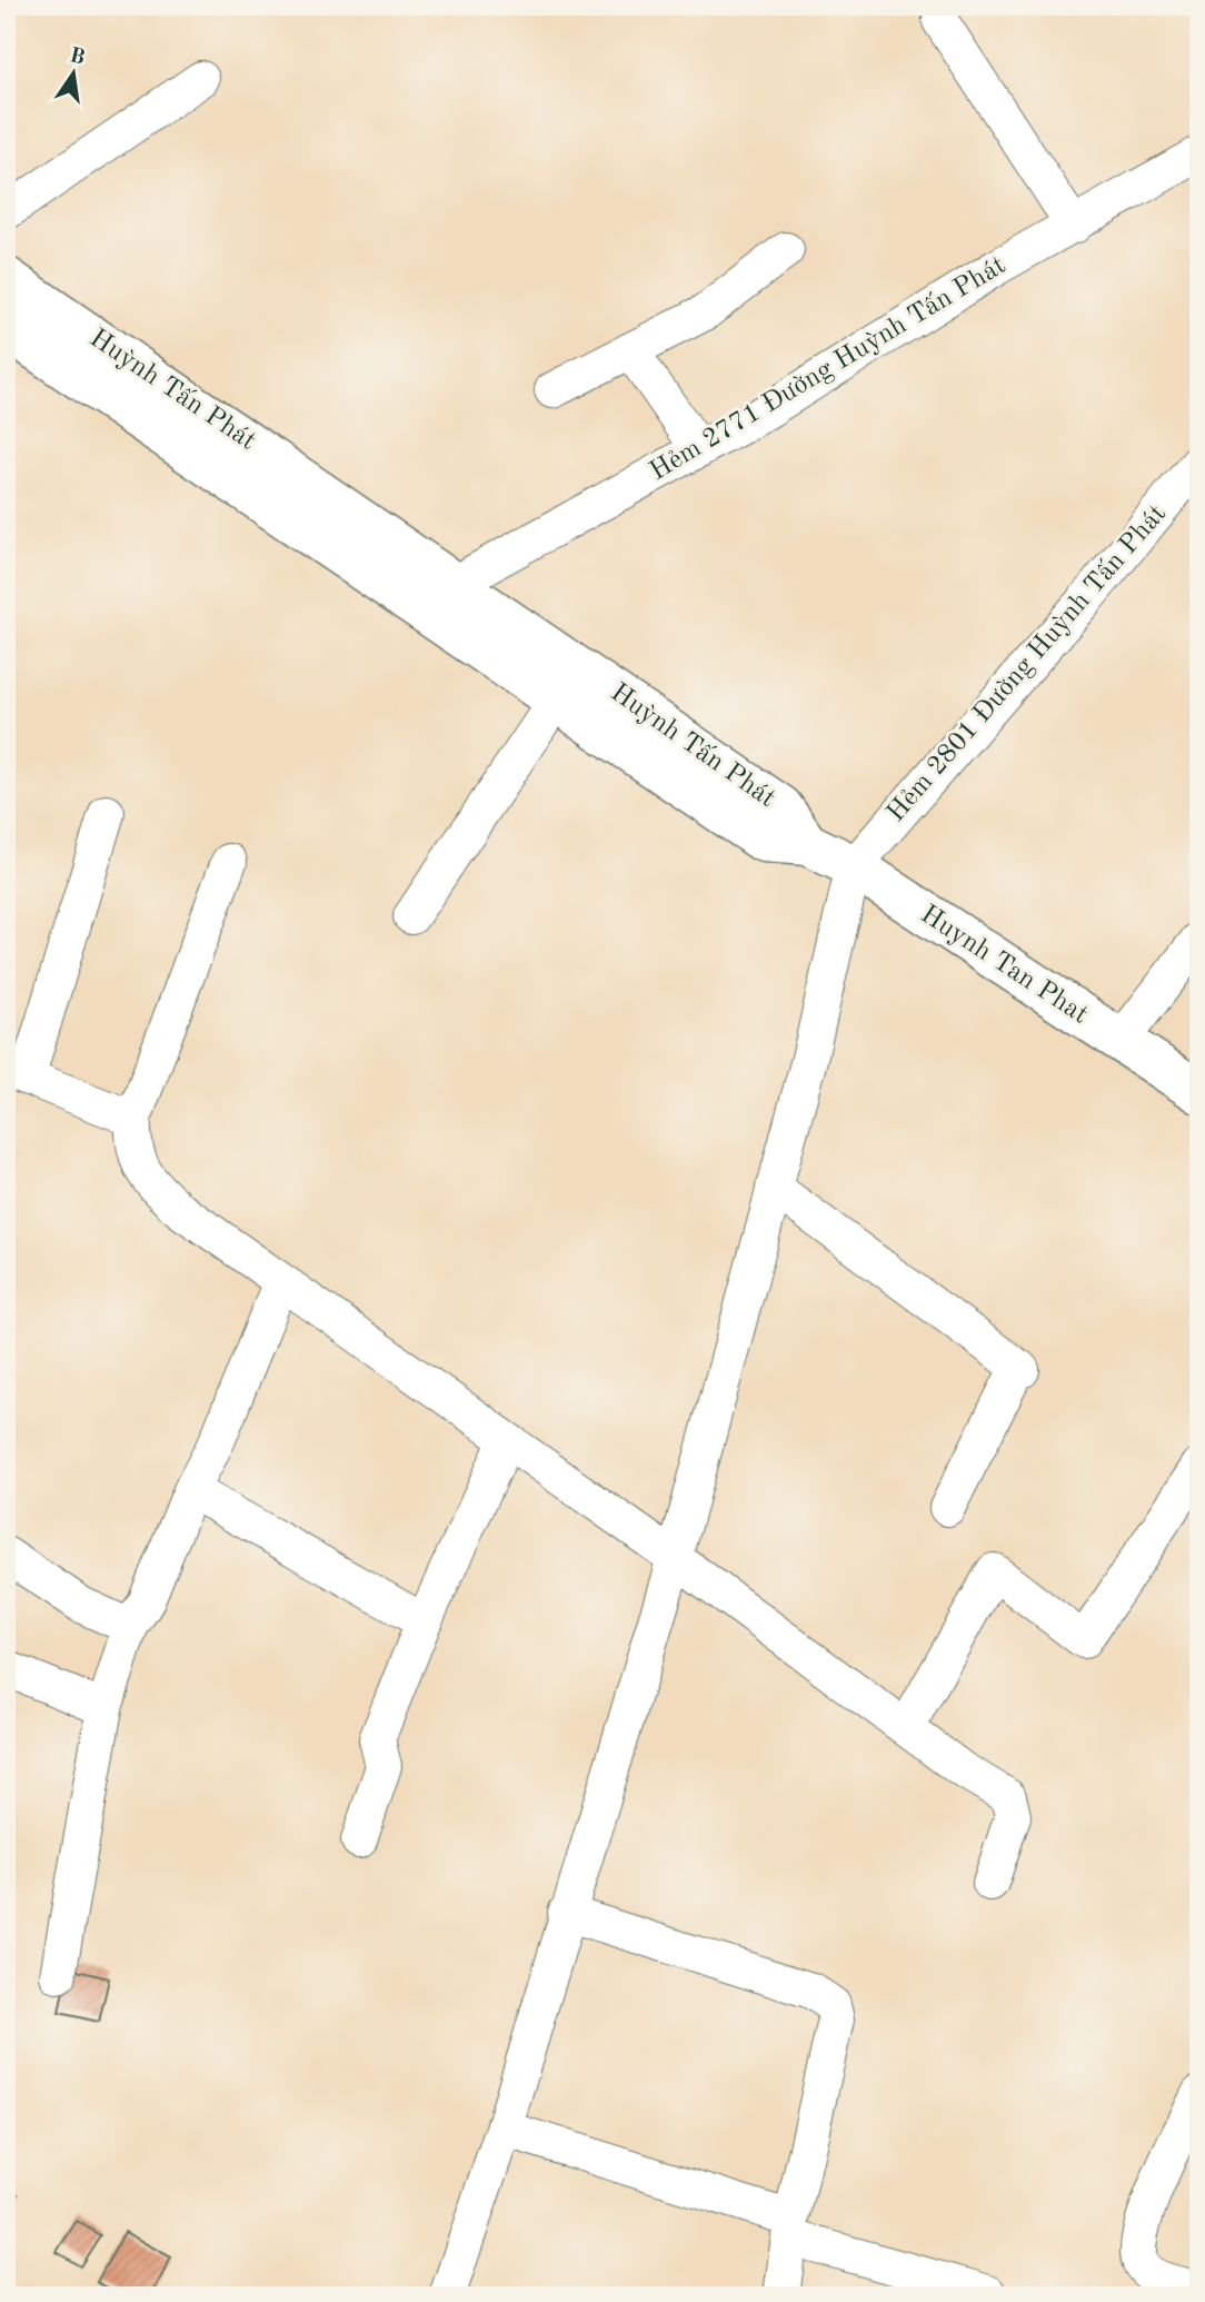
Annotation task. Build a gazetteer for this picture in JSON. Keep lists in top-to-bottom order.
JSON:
{
  "streets": {
    "main road": ["Huỳnh Tấn Phát", "Huynh Tan Phat"],
    "street": ["Hẻm 2771 Đường Huỳnh Tấn Phát", "Hẻm 2801 Đường Huỳnh Tấn Phát"]
  },
  "crossings": [
    ["Hẻm 2771 Đường Huỳnh Tấn Phát", "Huỳnh Tấn Phát"],
    ["Huỳnh Tấn Phát", "Huynh Tan Phat"],
    ["Hẻm 2801 Đường Huỳnh Tấn Phát", "Huynh Tan Phat"]
  ],
  "north": "top"
}
